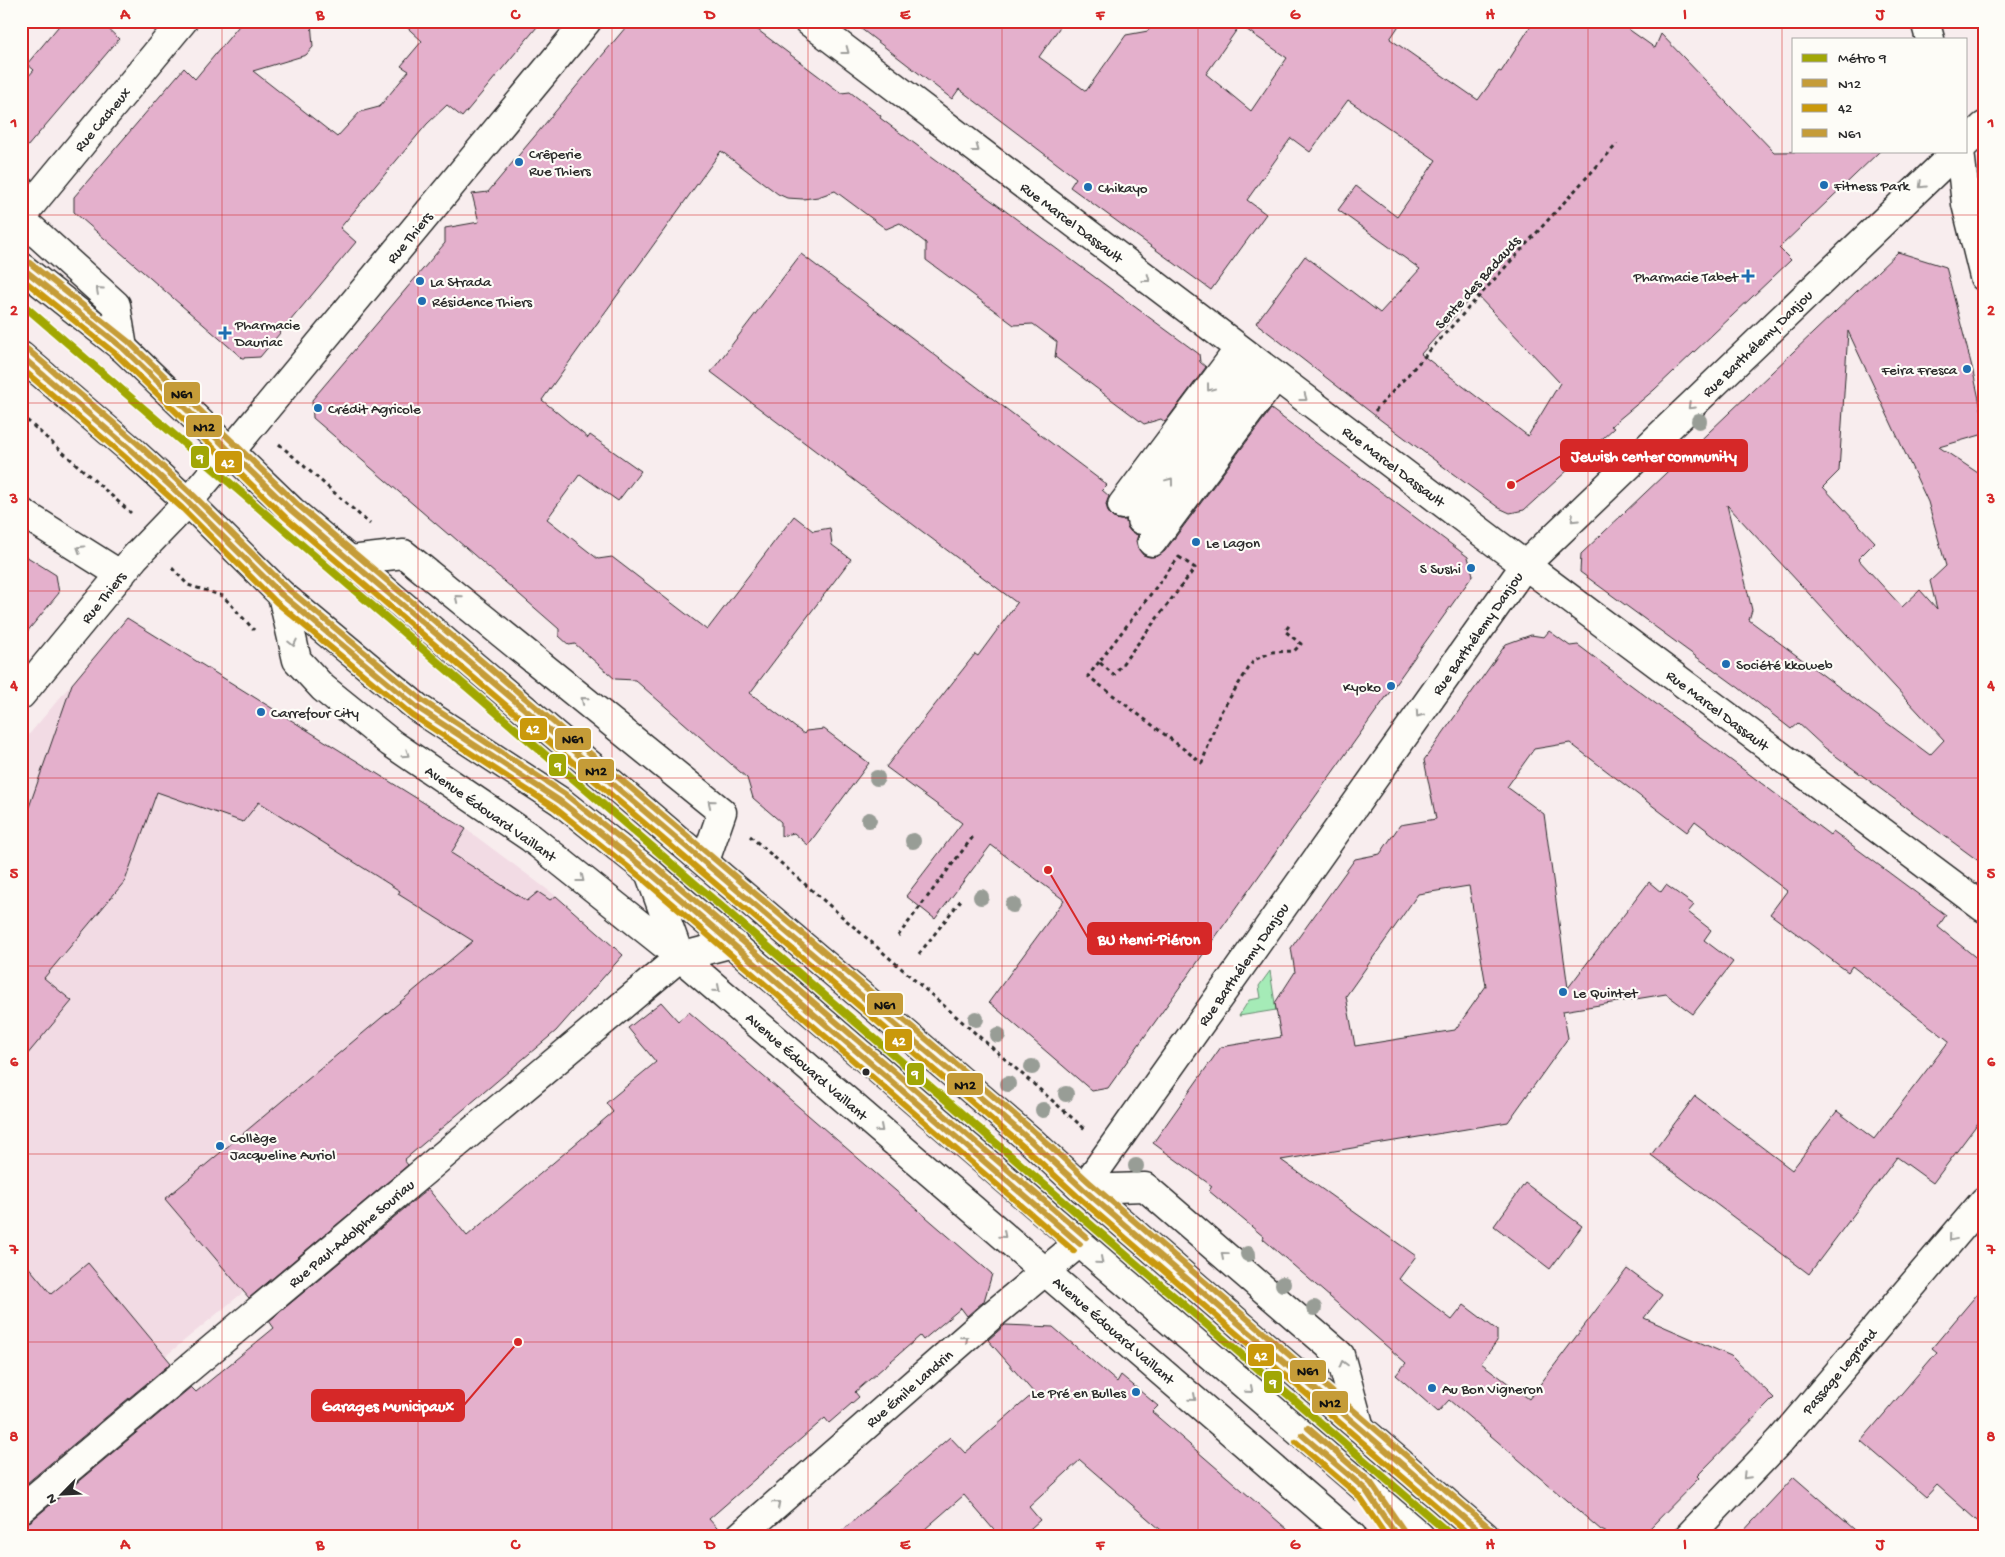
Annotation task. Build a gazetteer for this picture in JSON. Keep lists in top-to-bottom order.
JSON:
{
  "streets": {
    "street": [
      "Rue Cacheux",
      "Rue Marcel Dassault",
      "Rue Thiers",
      "Rue Barthélemy Danjou",
      "Avenue Édouard Vaillant",
      "Rue Paul-Adolphe Souriau",
      "Passage Legrand",
      "Rue Émile Landrin"
    ],
    "path": ["Sente des Badauds"]
  },
  "crossings": [
    ["Rue Marcel Dassault", "Sente des Badauds"],
    ["Rue Marcel Dassault", "Rue Barthélemy Danjou"],
    ["Avenue Édouard Vaillant", "Rue Paul-Adolphe Souriau"],
    ["Avenue Édouard Vaillant", "Rue Émile Landrin"]
  ],
  "one_way": [
    "Rue Marcel Dassault",
    "Rue Barthélemy Danjou",
    "Passage Legrand",
    "Rue Émile Landrin"
  ],
  "places": {
    "other": [
      "Crêperie Rue Thiers",
      "Fitness Park",
      "Chikayo",
      "La Strada",
      "Résidence Thiers",
      "Feira Fresca",
      "Crédit Agricole",
      "Jewish center community",
      "Le Lagon",
      "S Sushi",
      "Société kkoweb",
      "Kyoko",
      "Carrefour City",
      "BU Henri-Piéron",
      "Le Quintet",
      "Collège Jacqueline Auriol",
      "Garages Municipaux",
      "Au Bon Vigneron",
      "Le Pré en Bulles"
    ],
    "health": ["Pharmacie Tabet", "Pharmacie Dauriac"]
  },
  "lines": [
    "transit line N61",
    "transit line N12",
    "transit line 42",
    "metro line 9"
  ],
  "legend": [
    "Métro 9",
    "N12",
    "42",
    "N61"
  ],
  "north": "bottom left",
  "grid": {
    "columns": [
      "A",
      "B",
      "C",
      "D",
      "E",
      "F",
      "G",
      "H",
      "I",
      "J"
    ],
    "rows": [
      "1",
      "2",
      "3",
      "4",
      "5",
      "6",
      "7",
      "8"
    ]
  }
}
